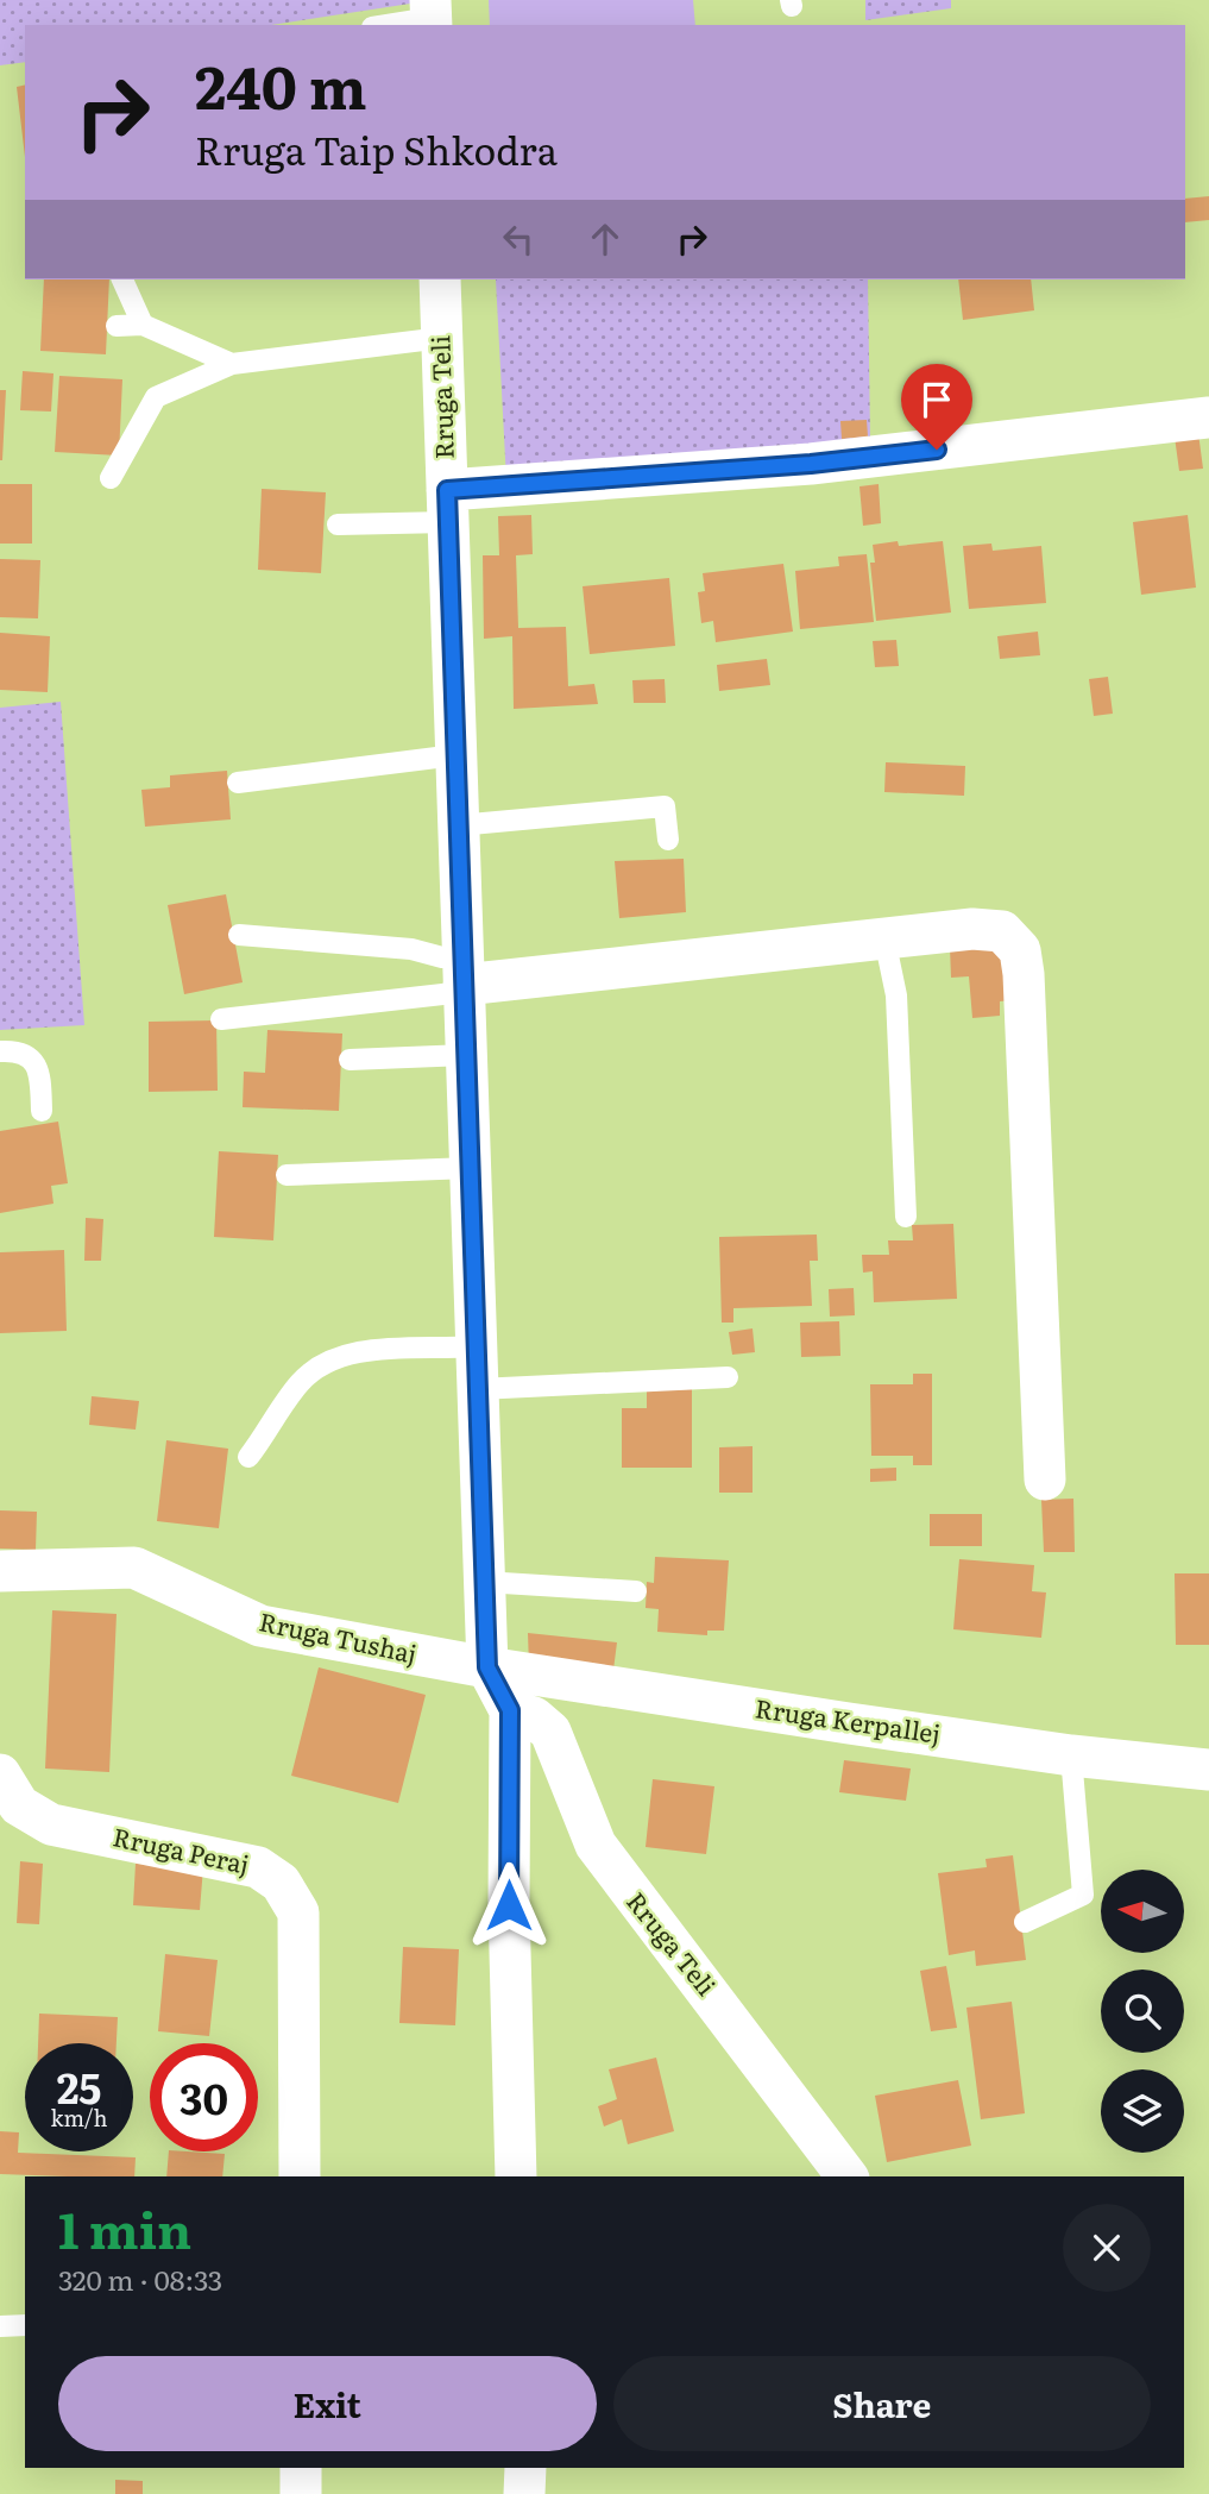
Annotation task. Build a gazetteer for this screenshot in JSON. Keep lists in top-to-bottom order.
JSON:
{
  "streets": {
    "street": [
      "Rruga Teli",
      "Rruga Tushaj",
      "Rruga Kerpallej",
      "Rruga Peraj"
    ]
  },
  "crossings": [
    ["Rruga Teli", "Rruga Tushaj"],
    ["Rruga Teli", "Rruga Kerpallej"],
    ["Rruga Tushaj", "Rruga Kerpallej"]
  ],
  "north": "left",
  "page": {
    "turn": ["240 m", "Rruga Taip Shkodra"],
    "speed": "25 km/h",
    "limit": "30",
    "heading": ["1 min", "320 m · 08:33"],
    "buttons": ["Exit", "Share"]
  }
}
